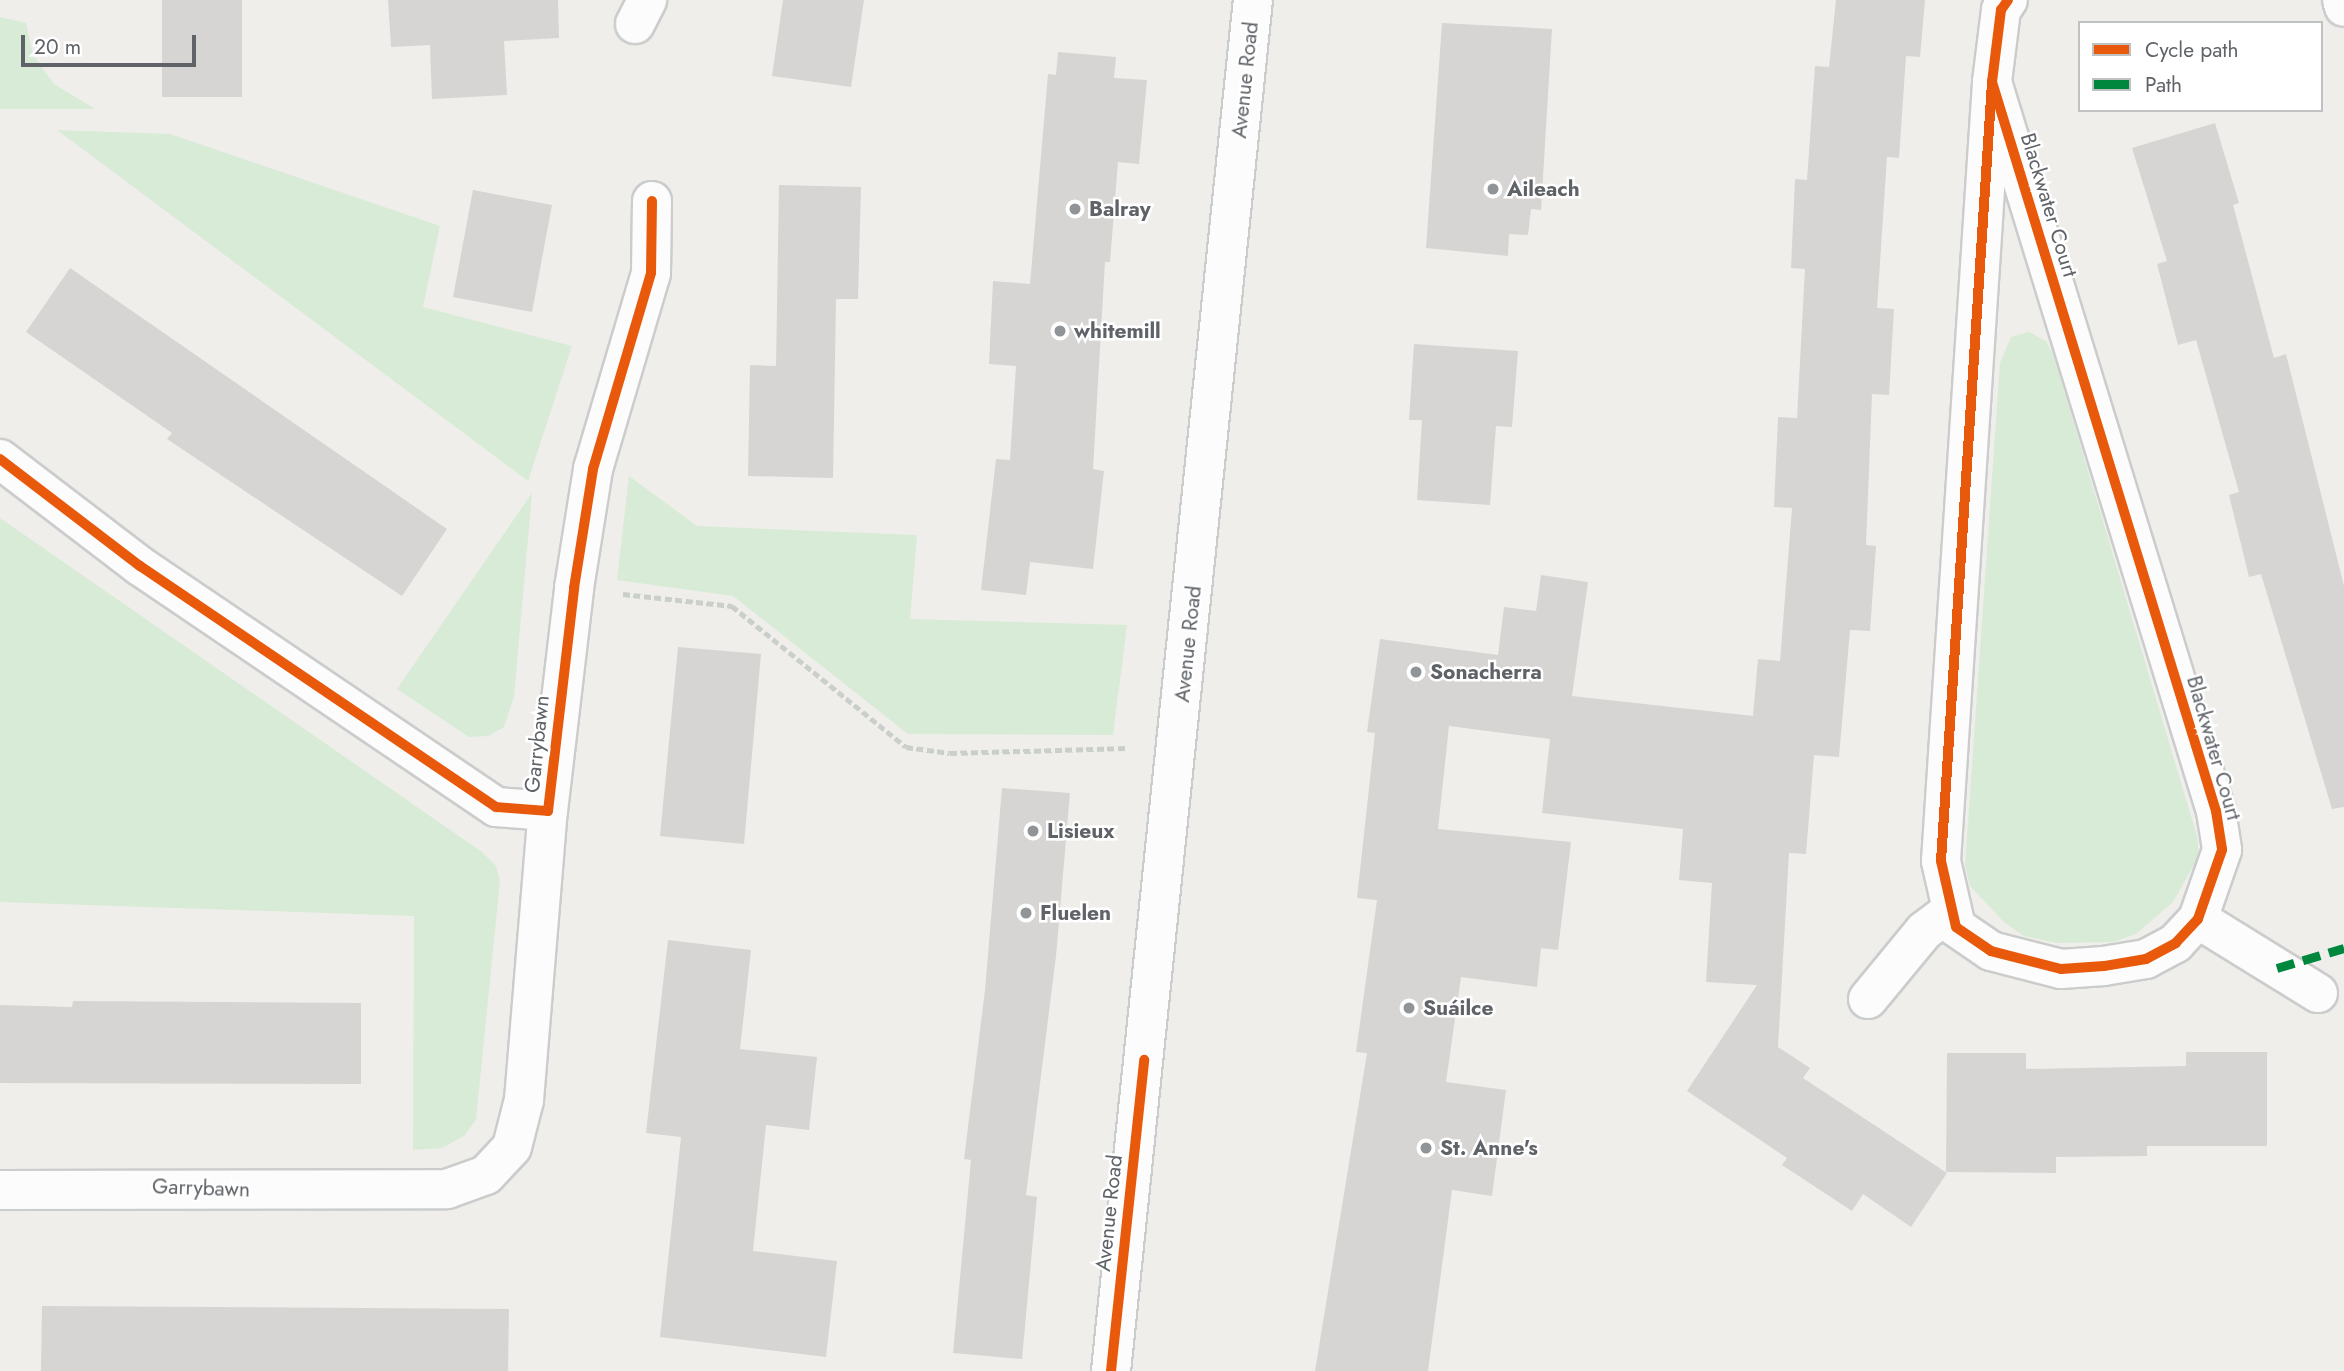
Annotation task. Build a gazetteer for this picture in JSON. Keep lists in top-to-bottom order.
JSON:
{
  "streets": {
    "street": ["Avenue Road", "Blackwater Court", "Garrybawn"]
  },
  "places": [
    "Aileach",
    "Balray",
    "whitemill",
    "Sonacherra",
    "Lisieux",
    "Fluelen",
    "Suáilce",
    "St. Anne's"
  ],
  "legend": ["Cycle path", "Path"],
  "scale_bar": "20 m"
}
